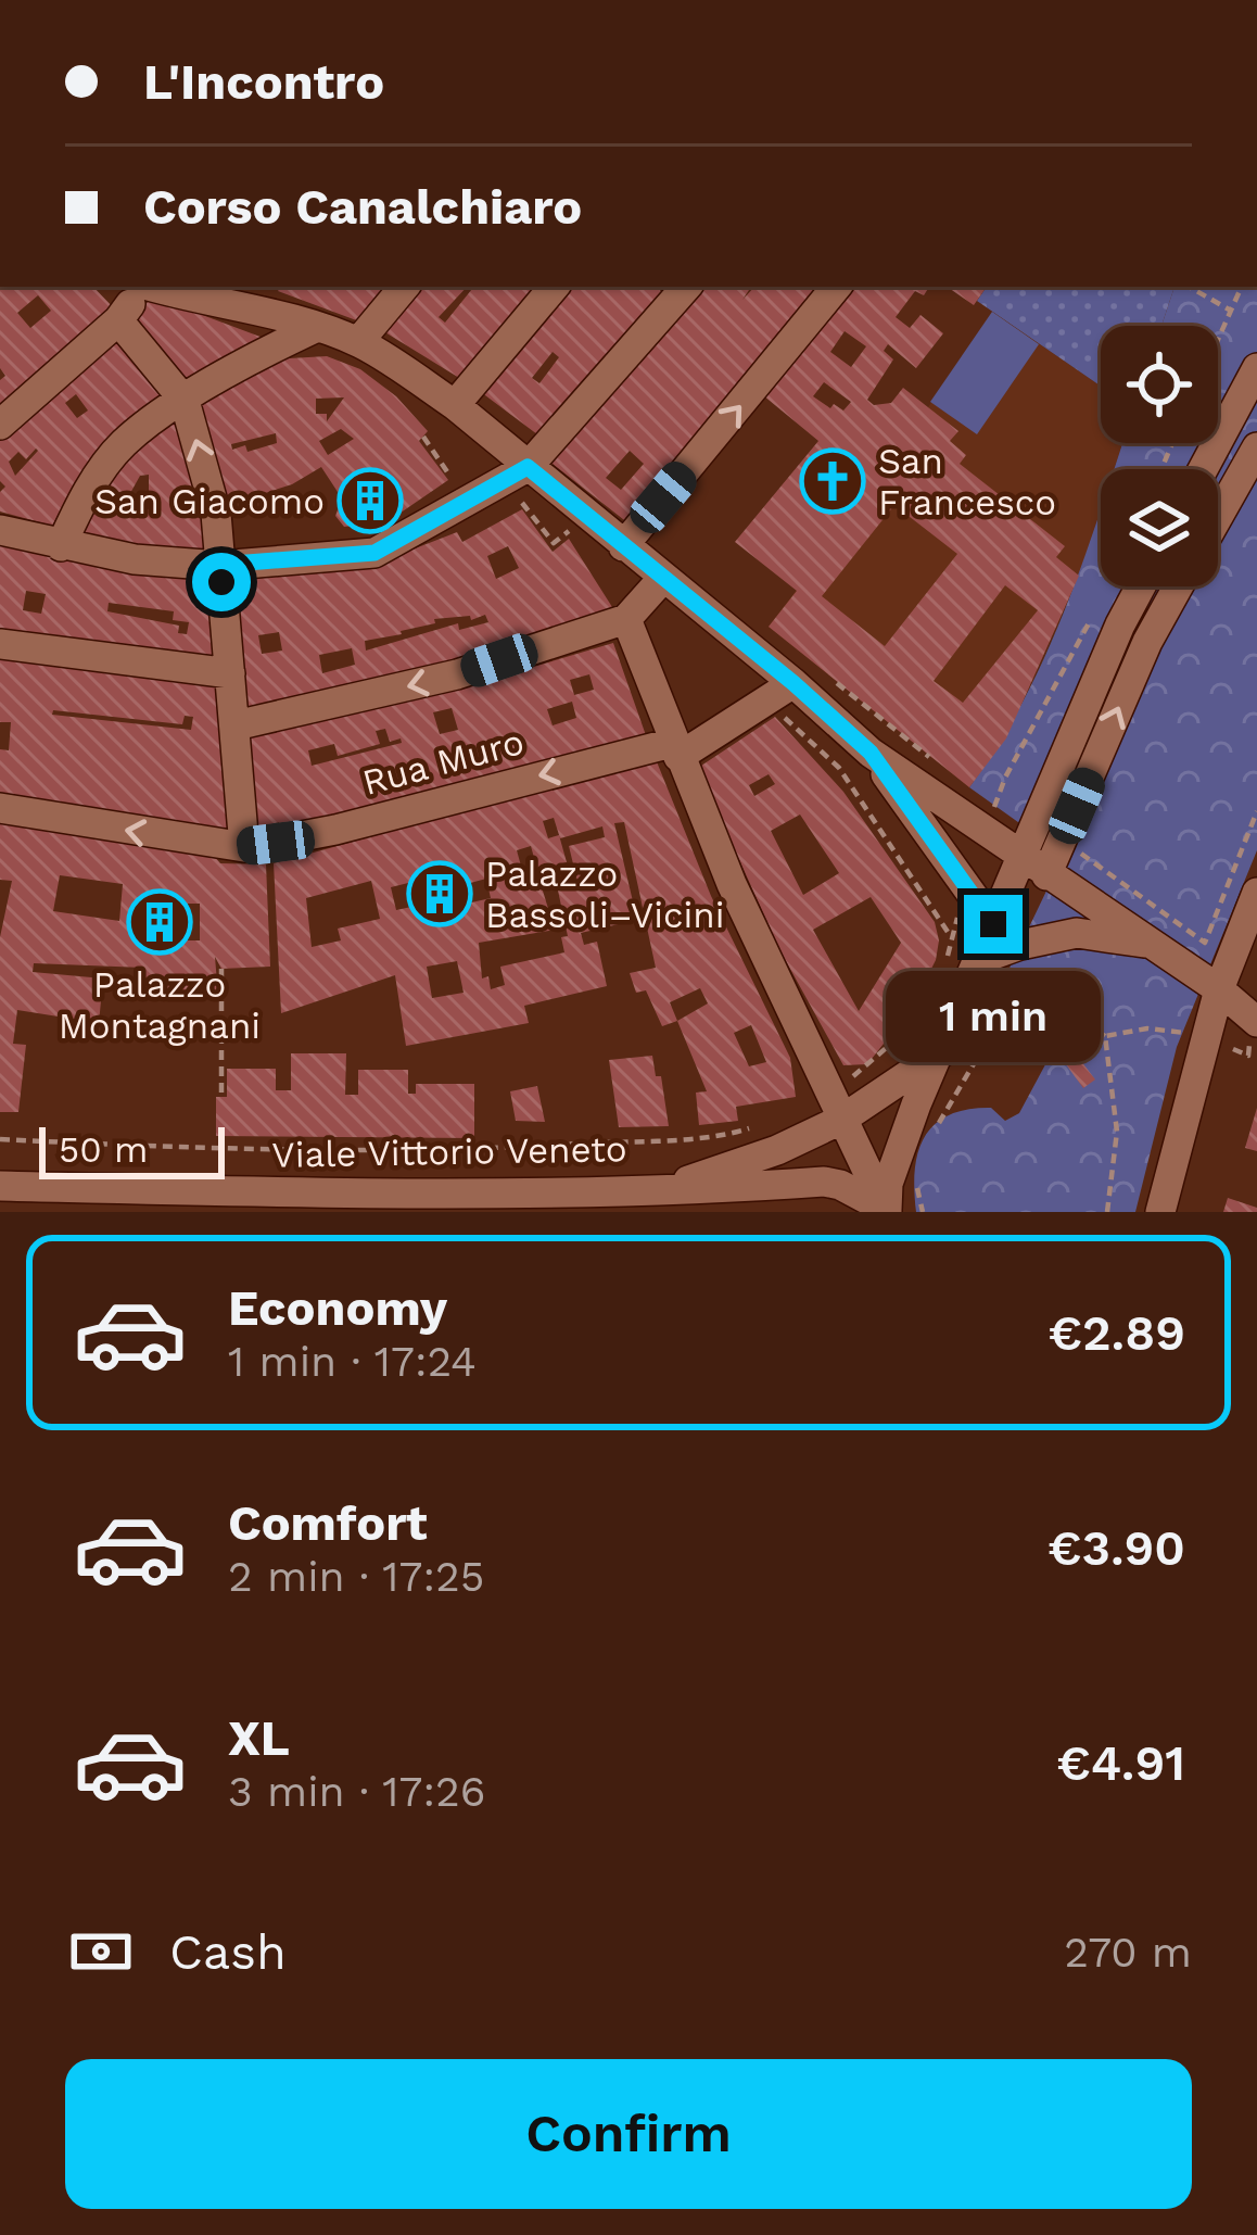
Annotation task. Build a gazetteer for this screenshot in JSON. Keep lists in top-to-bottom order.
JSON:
{
  "streets": {
    "street": ["Rua Muro", "Viale Vittorio Veneto"]
  },
  "places": {
    "church": ["San Francesco"],
    "building": ["San Giacomo", "Palazzo Bassoli–Vicini", "Palazzo Montagnani"]
  },
  "scale_bar": "50 m",
  "page": {
    "banner": ["L'Incontro", "Corso Canalchiaro"],
    "bubble": "1 min",
    "scale": "50 m",
    "list": [
      {
        "name": "Economy",
        "note": "1 min · 17:24",
        "value": "€2.89"
      },
      {
        "name": "Comfort",
        "note": "2 min · 17:25",
        "value": "€3.90"
      },
      {
        "name": "XL",
        "note": "3 min · 17:26",
        "value": "€4.91"
      }
    ],
    "pay": ["Cash", "270 m"],
    "buttons": "Confirm"
  }
}
